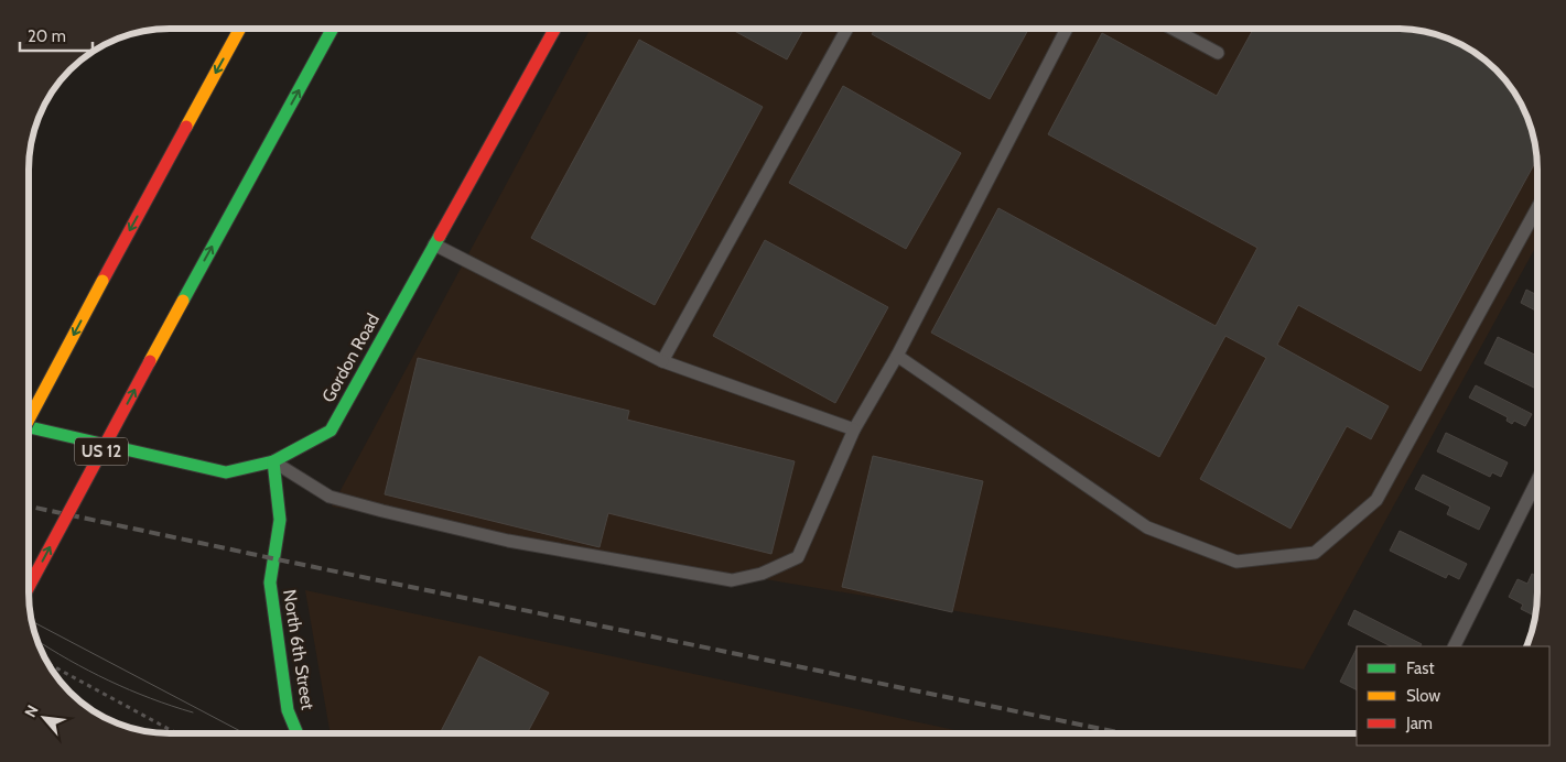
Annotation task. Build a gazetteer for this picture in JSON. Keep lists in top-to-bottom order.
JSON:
{
  "streets": {
    "main road": ["Gordon Road", "US 12", "North 6th Street"]
  },
  "crossings": [
    ["Gordon Road", "North 6th Street"]
  ],
  "legend": ["Fast", "Slow", "Jam"],
  "scale_bar": "20 m",
  "north": "top left"
}
